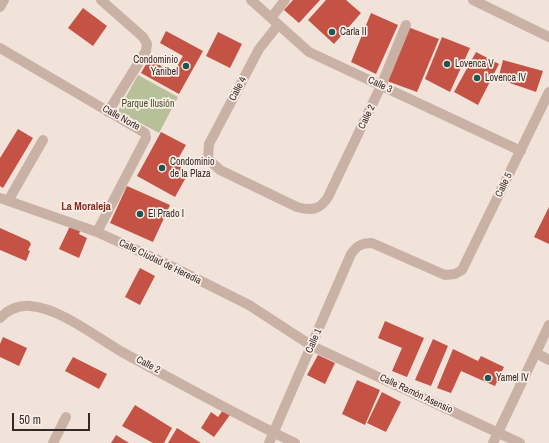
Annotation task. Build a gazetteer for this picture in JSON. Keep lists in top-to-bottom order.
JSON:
{
  "streets": {
    "street": [
      "Calle 3",
      "Calle 4",
      "Calle 2",
      "Calle Norte",
      "Calle 5",
      "Calle Ciudad de Heredia",
      "Calle 1",
      "Calle Ramón Asensio"
    ]
  },
  "crossings": [
    ["Calle 3", "Calle 4"],
    ["Calle 3", "Calle 2"],
    ["Calle 3", "Calle 5"],
    ["Calle 4", "Calle 2"],
    ["Calle 2", "Calle 1"],
    ["Calle Norte", "Calle Ciudad de Heredia"],
    ["Calle 5", "Calle 1"],
    ["Calle Ciudad de Heredia", "Calle 1"],
    ["Calle Ciudad de Heredia", "Calle Ramón Asensio"],
    ["Calle 1", "Calle Ramón Asensio"]
  ],
  "districts": ["La Moraleja"],
  "parks": ["Parque Ilusión"],
  "places": [
    "Carla II",
    "Lovenca V",
    "Condominio Yanibel",
    "Lovenca IV",
    "Condominio de la Plaza",
    "El Prado I",
    "Yamel IV"
  ],
  "scale_bar": "50 m"
}
